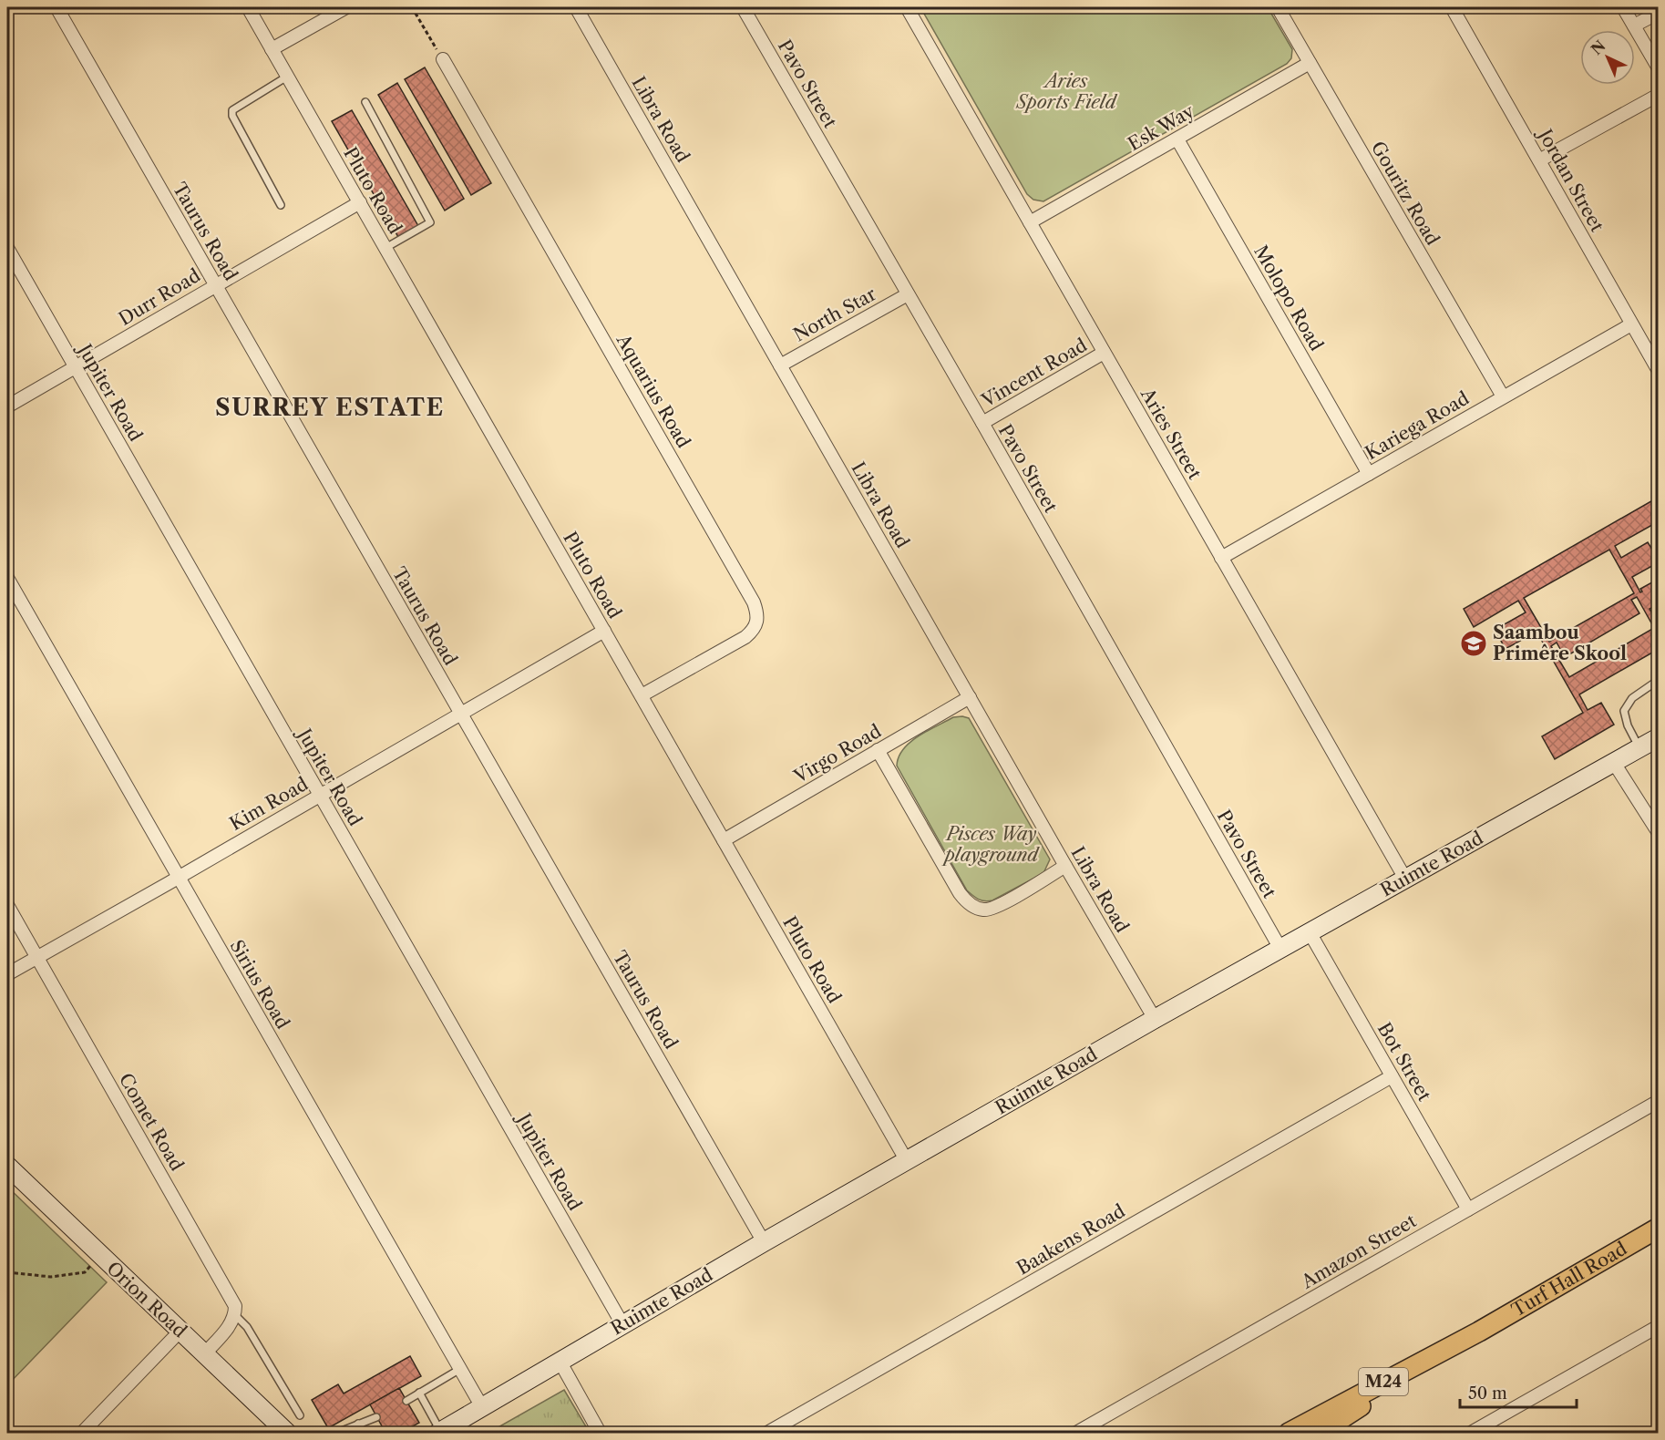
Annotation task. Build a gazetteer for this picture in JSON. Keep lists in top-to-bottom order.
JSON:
{
  "streets": {
    "main road": ["Turf Hall Road", "M24"],
    "street": [
      "Pavo Street",
      "Libra Road",
      "Esk Way",
      "Jordan Street",
      "Pluto Road",
      "Gouritz Road",
      "Taurus Road",
      "Durr Road",
      "Molopo Road",
      "North Star",
      "Vincent Road",
      "Aquarius Road",
      "Jupiter Road",
      "Kariega Road",
      "Aries Street",
      "Virgo Road",
      "Kim Road",
      "Ruimte Road",
      "Sirius Road",
      "Bot Street",
      "Comet Road",
      "Baakens Road",
      "Amazon Street",
      "Orion Road"
    ]
  },
  "crossings": [
    ["Pavo Street", "North Star"],
    ["Pavo Street", "Vincent Road"],
    ["Pavo Street", "Ruimte Road"],
    ["Libra Road", "North Star"],
    ["Libra Road", "Virgo Road"],
    ["Libra Road", "Ruimte Road"],
    ["Esk Way", "Gouritz Road"],
    ["Esk Way", "Molopo Road"],
    ["Esk Way", "Aries Street"],
    ["Jordan Street", "Kariega Road"],
    ["Pluto Road", "Durr Road"],
    ["Pluto Road", "Aquarius Road"],
    ["Pluto Road", "Virgo Road"],
    ["Pluto Road", "Kim Road"],
    ["Pluto Road", "Ruimte Road"],
    ["Gouritz Road", "Kariega Road"],
    ["Taurus Road", "Durr Road"],
    ["Taurus Road", "Kim Road"],
    ["Taurus Road", "Ruimte Road"],
    ["Durr Road", "Jupiter Road"],
    ["Molopo Road", "Kariega Road"],
    ["Vincent Road", "Aries Street"],
    ["Jupiter Road", "Kim Road"],
    ["Jupiter Road", "Ruimte Road"],
    ["Kariega Road", "Aries Street"],
    ["Aries Street", "Ruimte Road"],
    ["Kim Road", "Sirius Road"],
    ["Kim Road", "Comet Road"],
    ["Ruimte Road", "Sirius Road"],
    ["Ruimte Road", "Bot Street"],
    ["Bot Street", "Baakens Road"],
    ["Bot Street", "Amazon Street"]
  ],
  "districts": ["SURREY ESTATE"],
  "parks": ["Aries Sports Field", "Pisces Way playground"],
  "places": {
    "school or university": ["Saambou Primêre Skool"]
  },
  "scale_bar": "50 m",
  "north": "top left"
}
